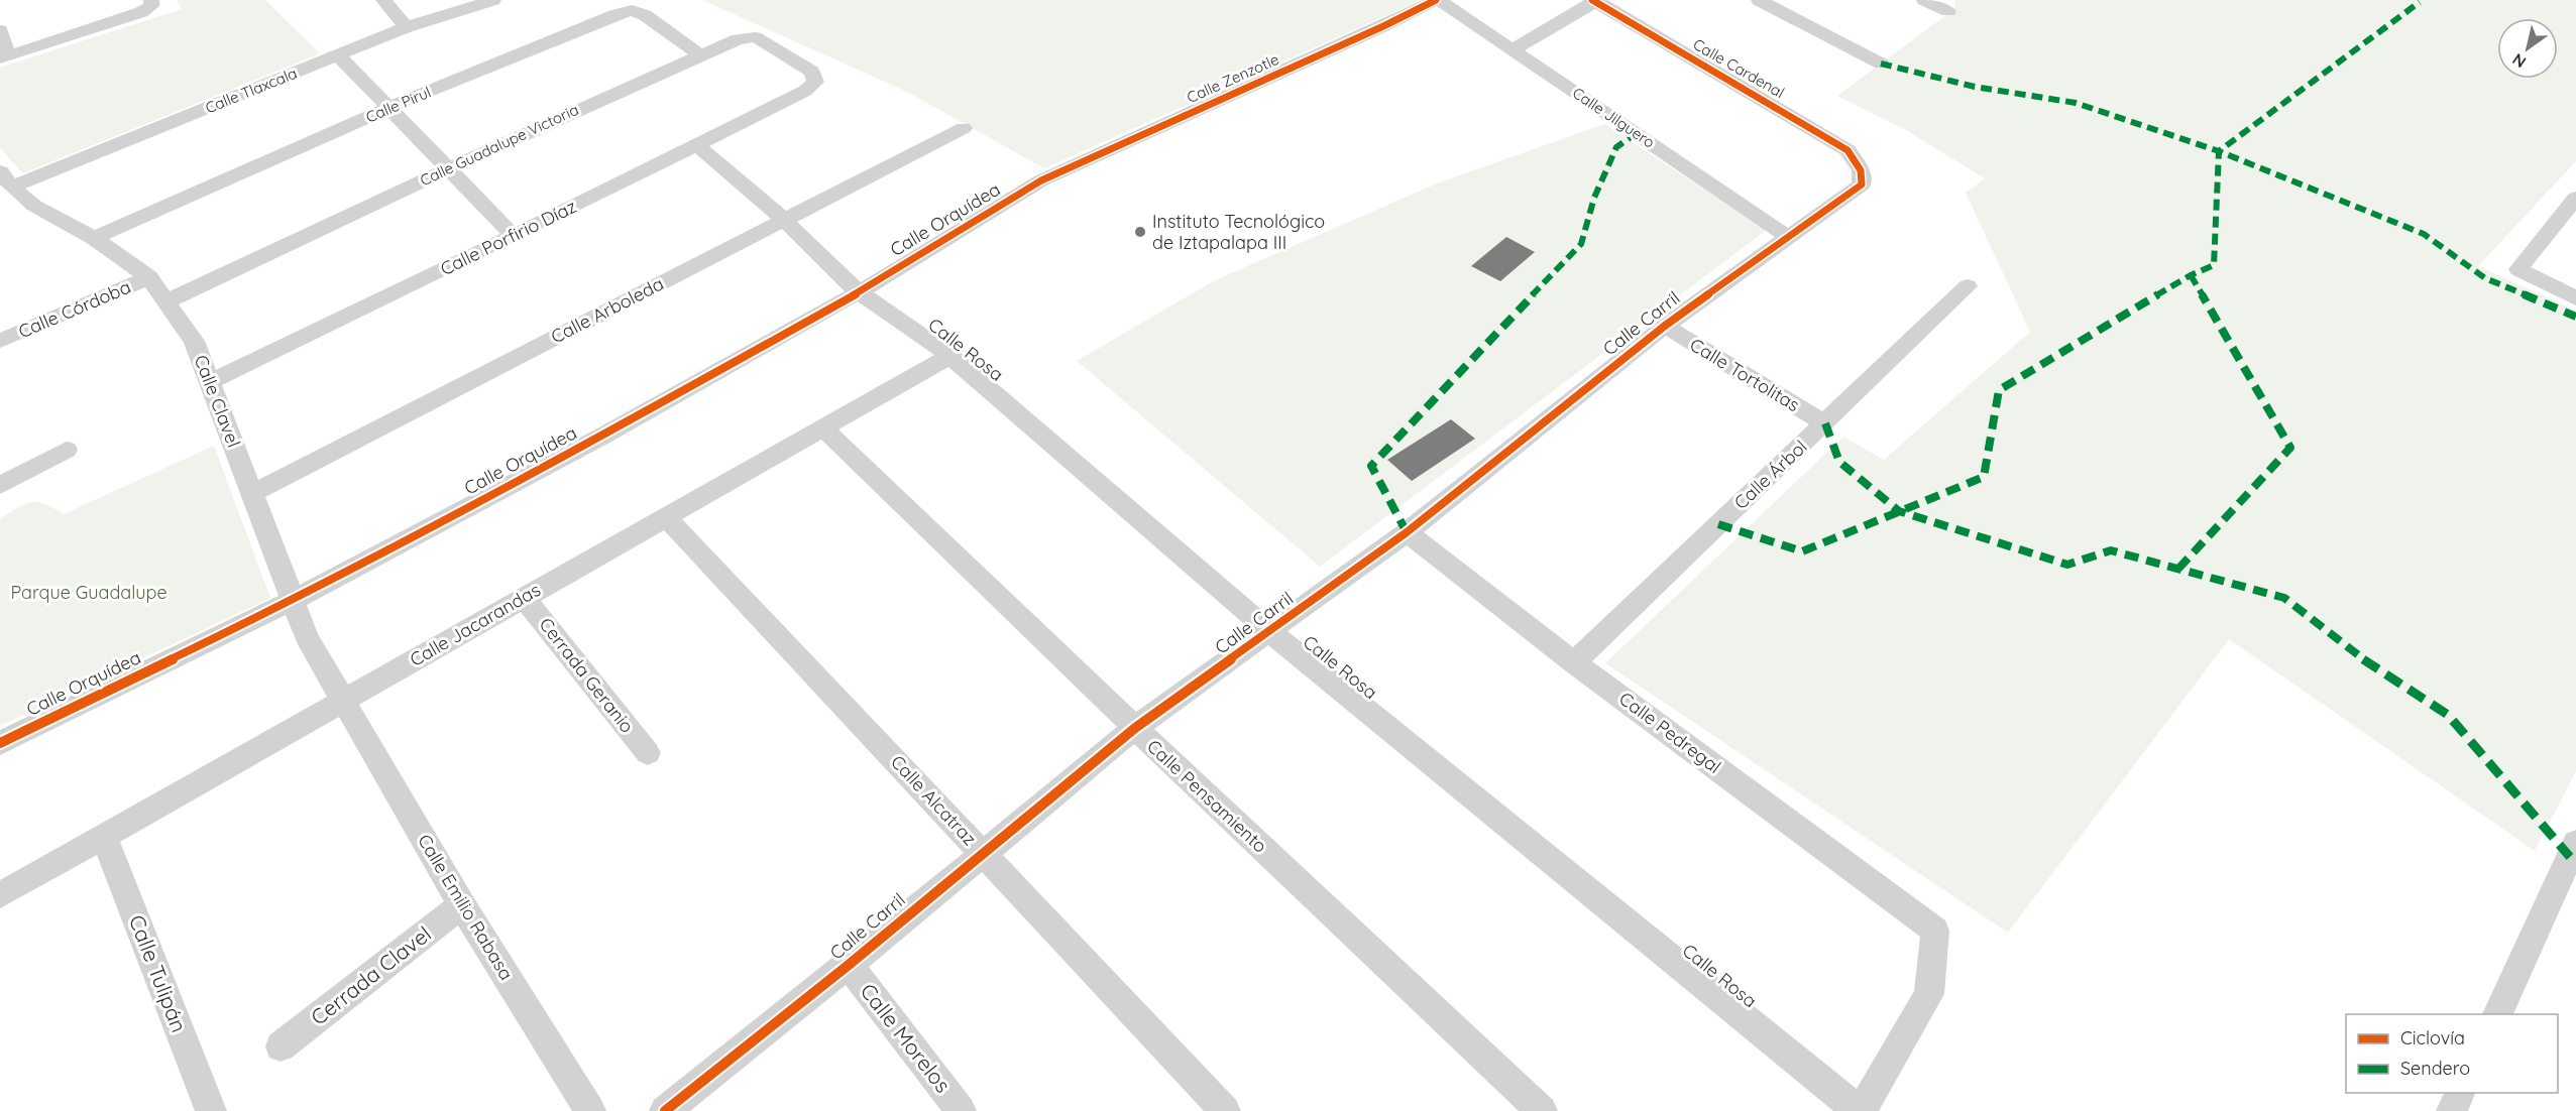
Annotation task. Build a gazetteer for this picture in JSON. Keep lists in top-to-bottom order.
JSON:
{
  "streets": {
    "street": [
      "Calle Cardenal",
      "Calle Zenzotle",
      "Calle Tlaxcala",
      "Calle Pirul",
      "Calle Jilguero",
      "Calle Guadalupe Victoria",
      "Calle Orquídea",
      "Calle Porfirio Díaz",
      "Calle Córdoba",
      "Calle Arboleda",
      "Calle Carril",
      "Calle Rosa",
      "Calle Tortolitas",
      "Calle Clavel",
      "Calle Árbol",
      "Calle Jacarandas",
      "Cerrada Geranio",
      "Calle Pedregal",
      "Calle Pensamiento",
      "Calle Alcatraz",
      "Calle Emilio Rabasa",
      "Calle Tulipán",
      "Cerrada Clavel",
      "Calle Morelos"
    ]
  },
  "crossings": [
    ["Calle Cardenal", "Calle Carril"],
    ["Calle Zenzotle", "Calle Jilguero"],
    ["Calle Zenzotle", "Calle Orquídea"],
    ["Calle Tlaxcala", "Calle Clavel"],
    ["Calle Pirul", "Calle Guadalupe Victoria"],
    ["Calle Pirul", "Calle Clavel"],
    ["Calle Jilguero", "Calle Carril"],
    ["Calle Guadalupe Victoria", "Calle Porfirio Díaz"],
    ["Calle Guadalupe Victoria", "Calle Clavel"],
    ["Calle Orquídea", "Calle Rosa"],
    ["Calle Orquídea", "Calle Clavel"],
    ["Calle Porfirio Díaz", "Calle Rosa"],
    ["Calle Porfirio Díaz", "Calle Clavel"],
    ["Calle Córdoba", "Calle Clavel"],
    ["Calle Arboleda", "Calle Rosa"],
    ["Calle Arboleda", "Calle Clavel"],
    ["Calle Carril", "Calle Rosa"],
    ["Calle Carril", "Calle Tortolitas"],
    ["Calle Carril", "Calle Pedregal"],
    ["Calle Carril", "Calle Pensamiento"],
    ["Calle Carril", "Calle Alcatraz"],
    ["Calle Carril", "Calle Morelos"],
    ["Calle Rosa", "Calle Jacarandas"],
    ["Calle Rosa", "Calle Pedregal"],
    ["Calle Tortolitas", "Calle Árbol"],
    ["Calle Clavel", "Calle Jacarandas"],
    ["Calle Clavel", "Calle Emilio Rabasa"],
    ["Calle Árbol", "Calle Pedregal"],
    ["Calle Jacarandas", "Cerrada Geranio"],
    ["Calle Jacarandas", "Calle Pensamiento"],
    ["Calle Jacarandas", "Calle Alcatraz"],
    ["Calle Jacarandas", "Calle Emilio Rabasa"],
    ["Calle Jacarandas", "Calle Tulipán"],
    ["Calle Emilio Rabasa", "Cerrada Clavel"]
  ],
  "parks": ["Parque Guadalupe"],
  "places": ["Instituto Tecnológico de Iztapalapa III"],
  "legend": ["Ciclovía", "Sendero"],
  "north": "bottom left"
}
